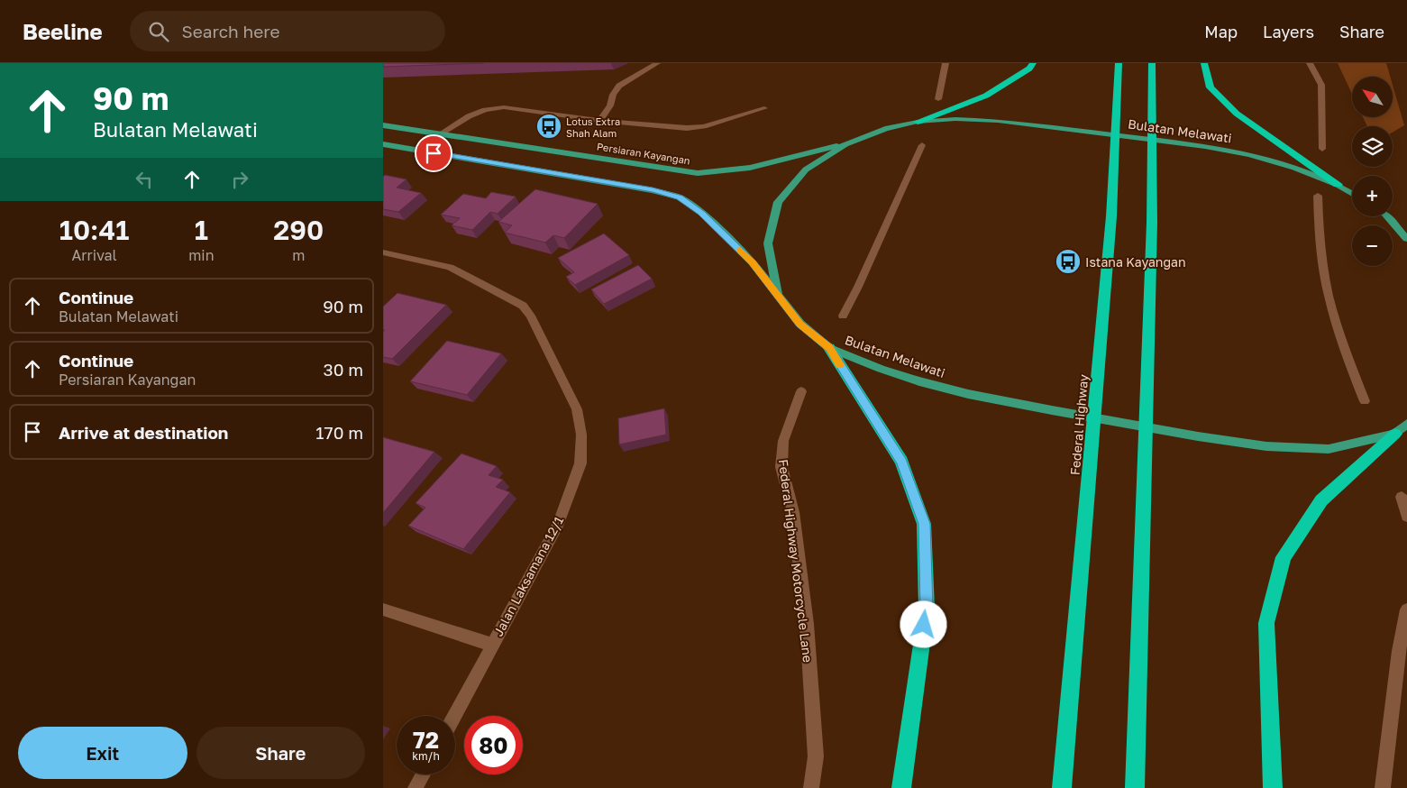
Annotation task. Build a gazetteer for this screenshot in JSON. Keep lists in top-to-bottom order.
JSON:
{
  "streets": {
    "highway": ["Federal Highway"],
    "main road": ["Bulatan Melawati", "Persiaran Kayangan"],
    "street": ["Federal Highway Motorcycle Lane", "Jalan Laksamana 12/1"]
  },
  "crossings": [
    ["Bulatan Melawati", "Persiaran Kayangan"]
  ],
  "places": {
    "bus stop": ["Lotus Extra Shah Alam", "Istana Kayangan"]
  },
  "north": "top left",
  "page": {
    "header": "Beeline",
    "search": "Search here",
    "nav": ["Map", "Layers", "Share"],
    "turn": ["90 m", "Bulatan Melawati"],
    "map_buttons": ["+", "−"],
    "eta": [
      "10:41",
      "Arrival",
      "1",
      "min",
      "290",
      "m"
    ],
    "list": [
      {
        "name": "Continue",
        "note": "Bulatan Melawati",
        "value": "90 m"
      },
      {
        "name": "Continue",
        "note": "Persiaran Kayangan",
        "value": "30 m"
      },
      {
        "name": "Arrive at destination",
        "value": "170 m"
      }
    ],
    "speed": "72 km/h",
    "limit": "80",
    "buttons": ["Exit", "Share"]
  }
}
